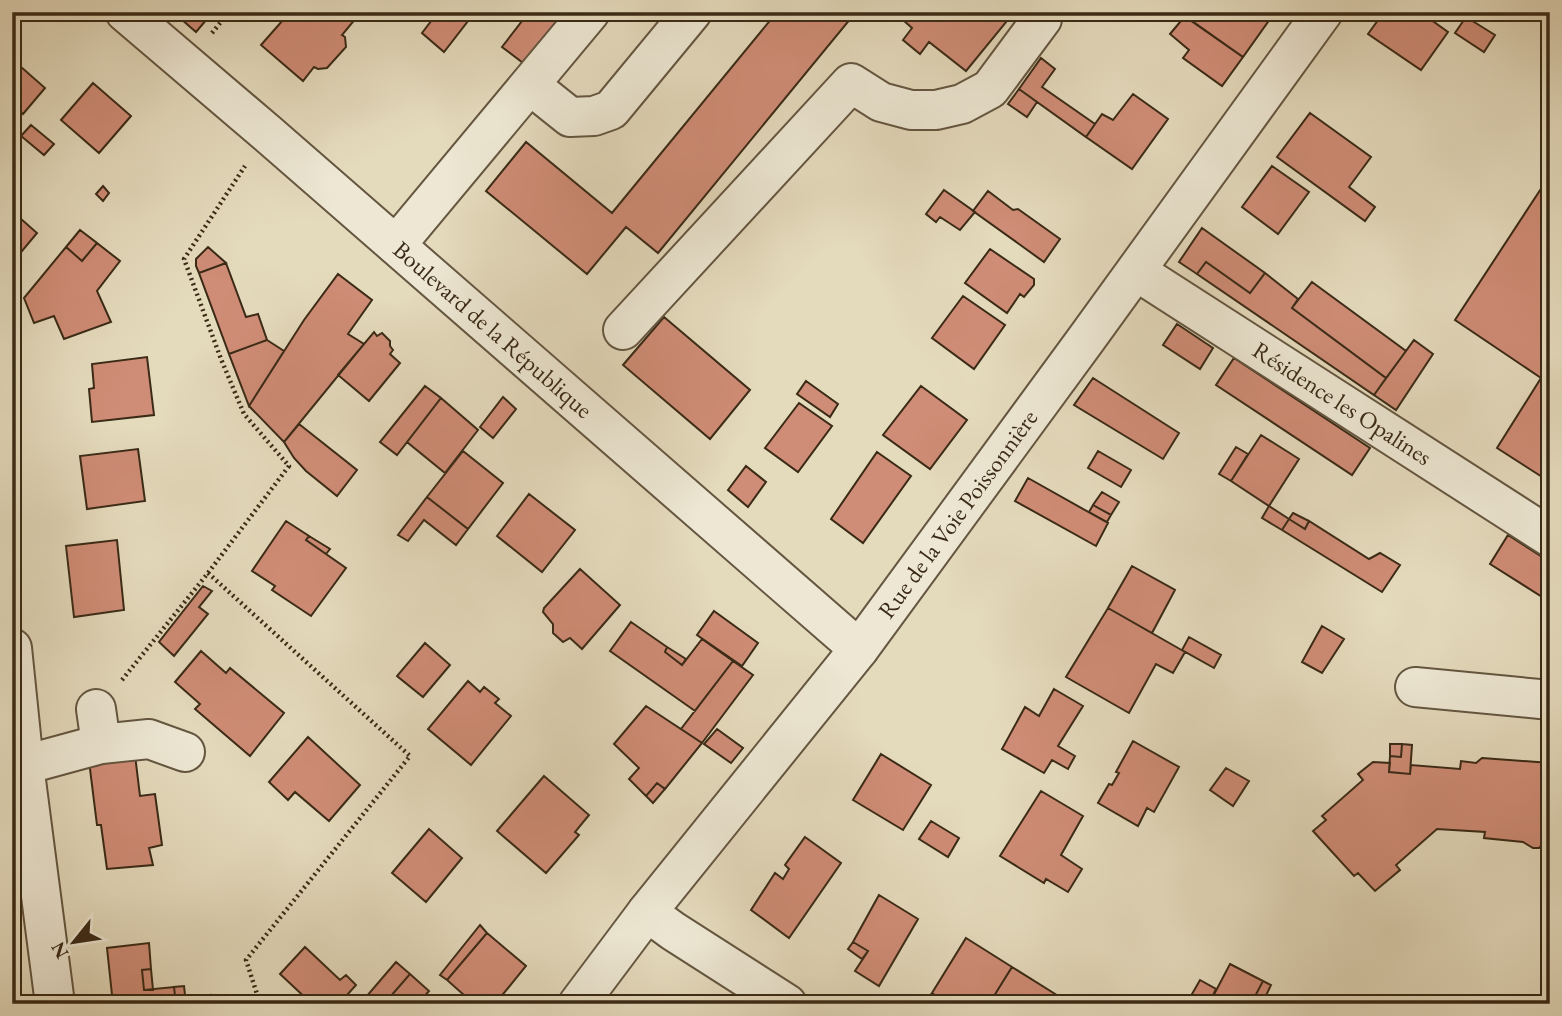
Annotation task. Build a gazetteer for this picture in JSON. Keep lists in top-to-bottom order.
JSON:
{
  "streets": {
    "street": ["Boulevard de la République", "Résidence les Opalines", "Rue de la Voie Poissonnière"]
  },
  "crossings": [
    ["Boulevard de la République", "Rue de la Voie Poissonnière"],
    ["Résidence les Opalines", "Rue de la Voie Poissonnière"]
  ],
  "north": "bottom left"
}
